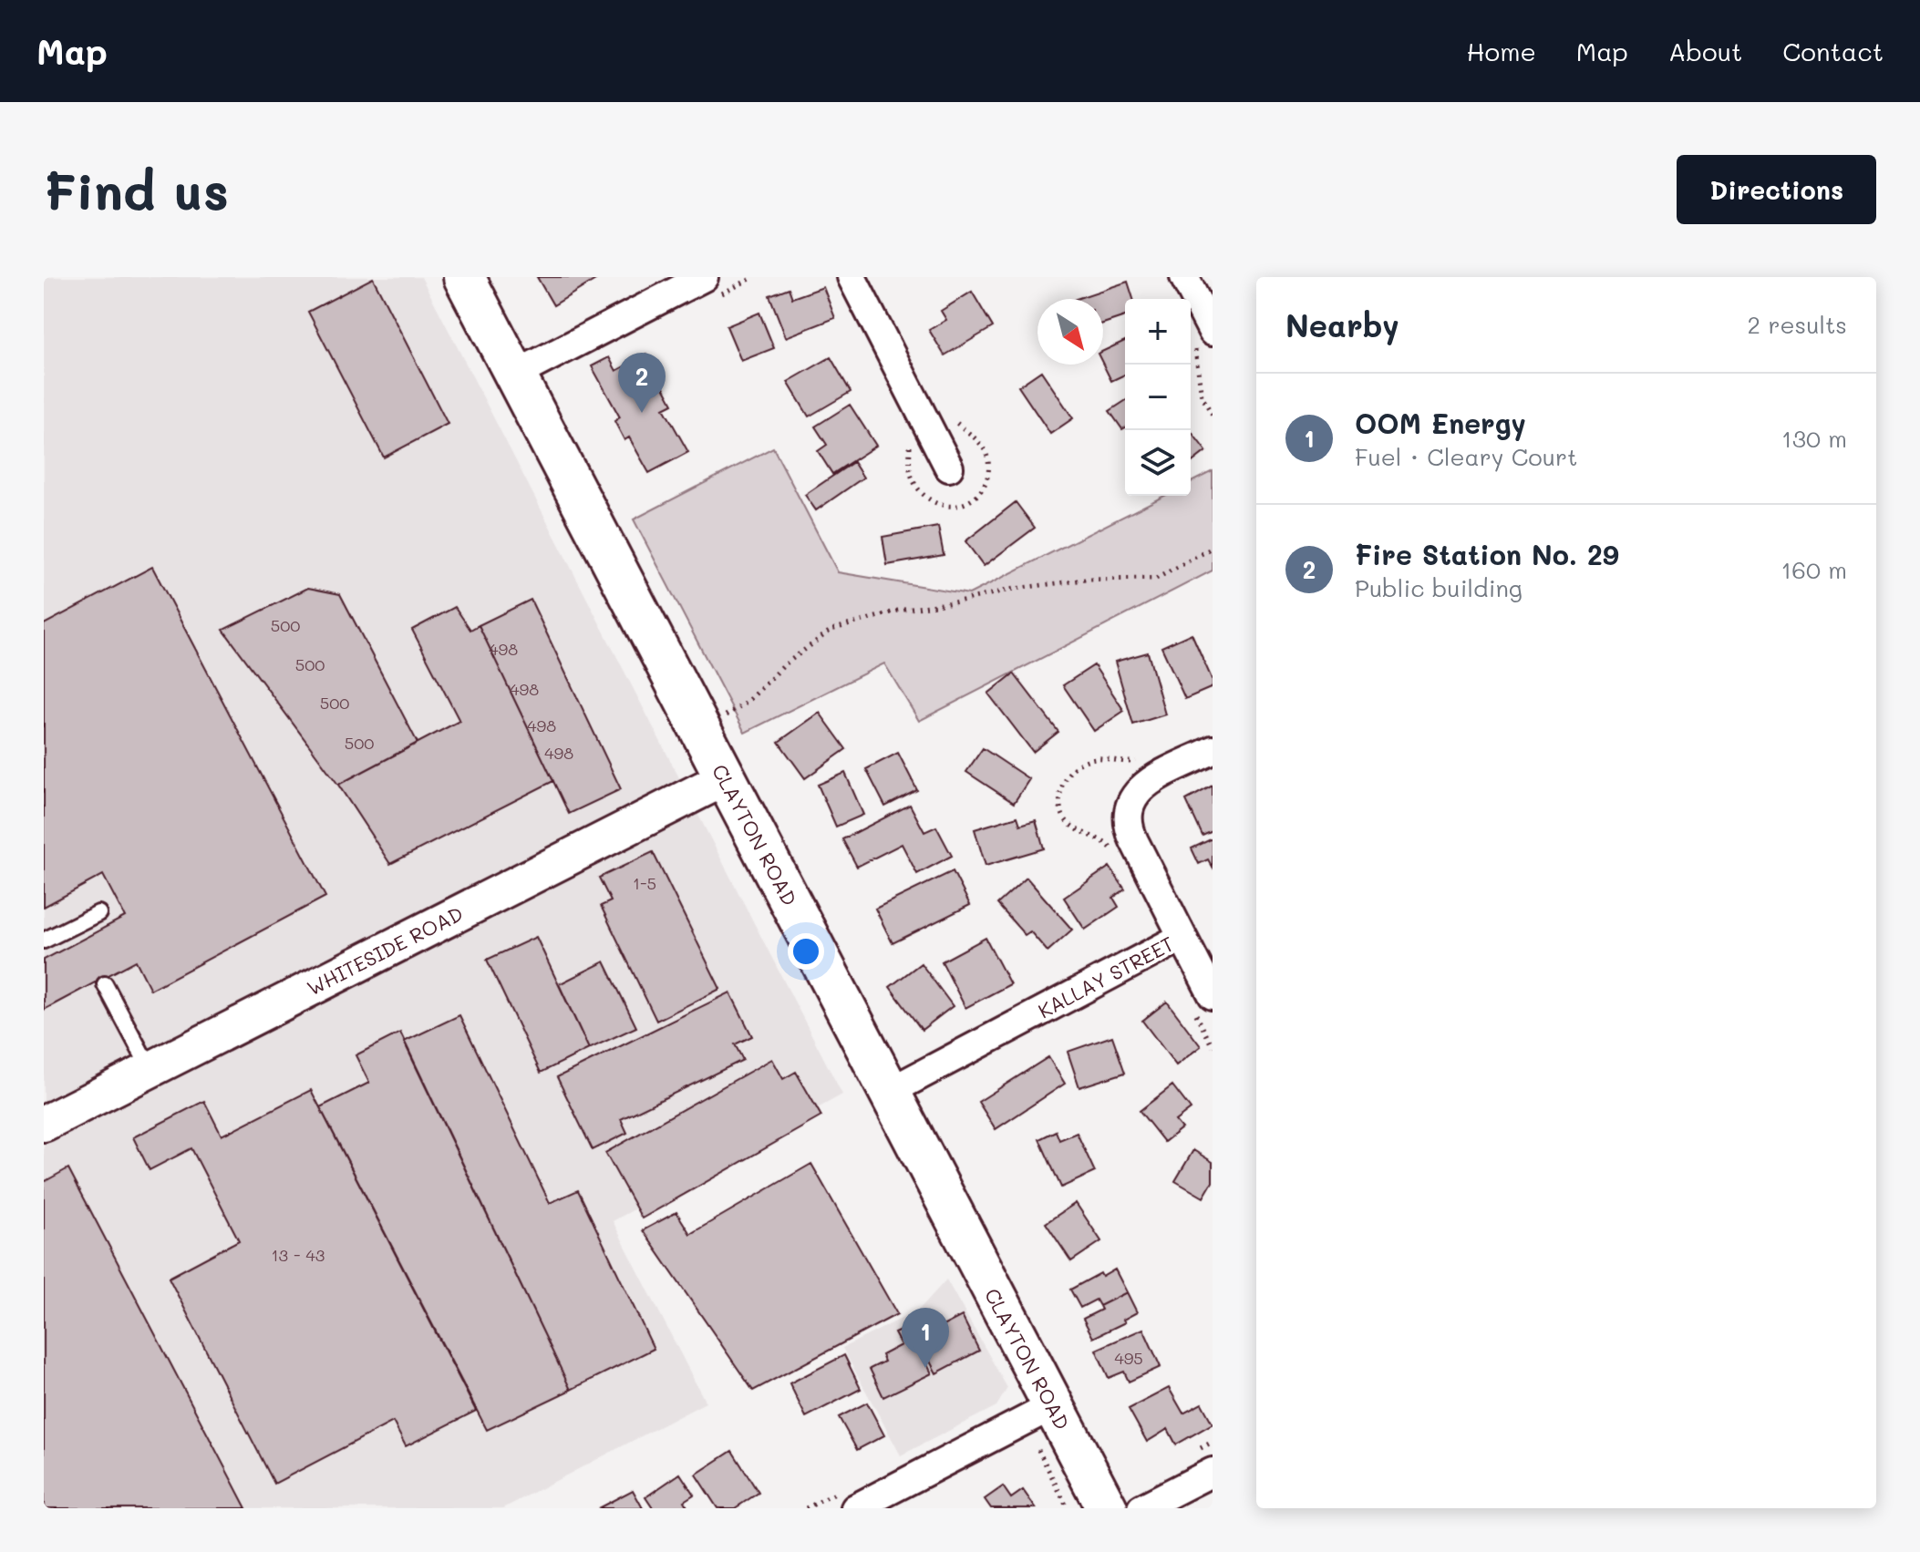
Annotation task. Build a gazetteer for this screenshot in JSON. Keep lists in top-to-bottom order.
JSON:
{
  "streets": {
    "main road": ["CLAYTON ROAD"],
    "street": ["WHITESIDE ROAD", "KALLAY STREET"]
  },
  "crossings": [
    ["CLAYTON ROAD", "WHITESIDE ROAD"],
    ["CLAYTON ROAD", "KALLAY STREET"]
  ],
  "house_numbers": [
    "500",
    "498",
    "500",
    "498",
    "500",
    "498",
    "500",
    "498",
    "1-5",
    "13 - 43",
    "495"
  ],
  "north": "bottom right",
  "page": {
    "header": "Map",
    "nav": [
      "Home",
      "Map",
      "About",
      "Contact"
    ],
    "buttons": "Directions",
    "title": "Find us",
    "heading": ["Nearby", "2 results"],
    "map_buttons": ["+", "−"],
    "pins": ["2", "1"],
    "list": [
      {
        "mark": "1",
        "name": "OOM Energy",
        "note": "Fuel · Cleary Court",
        "value": "130 m"
      },
      {
        "mark": "2",
        "name": "Fire Station No. 29",
        "note": "Public building",
        "value": "160 m"
      }
    ]
  }
}
